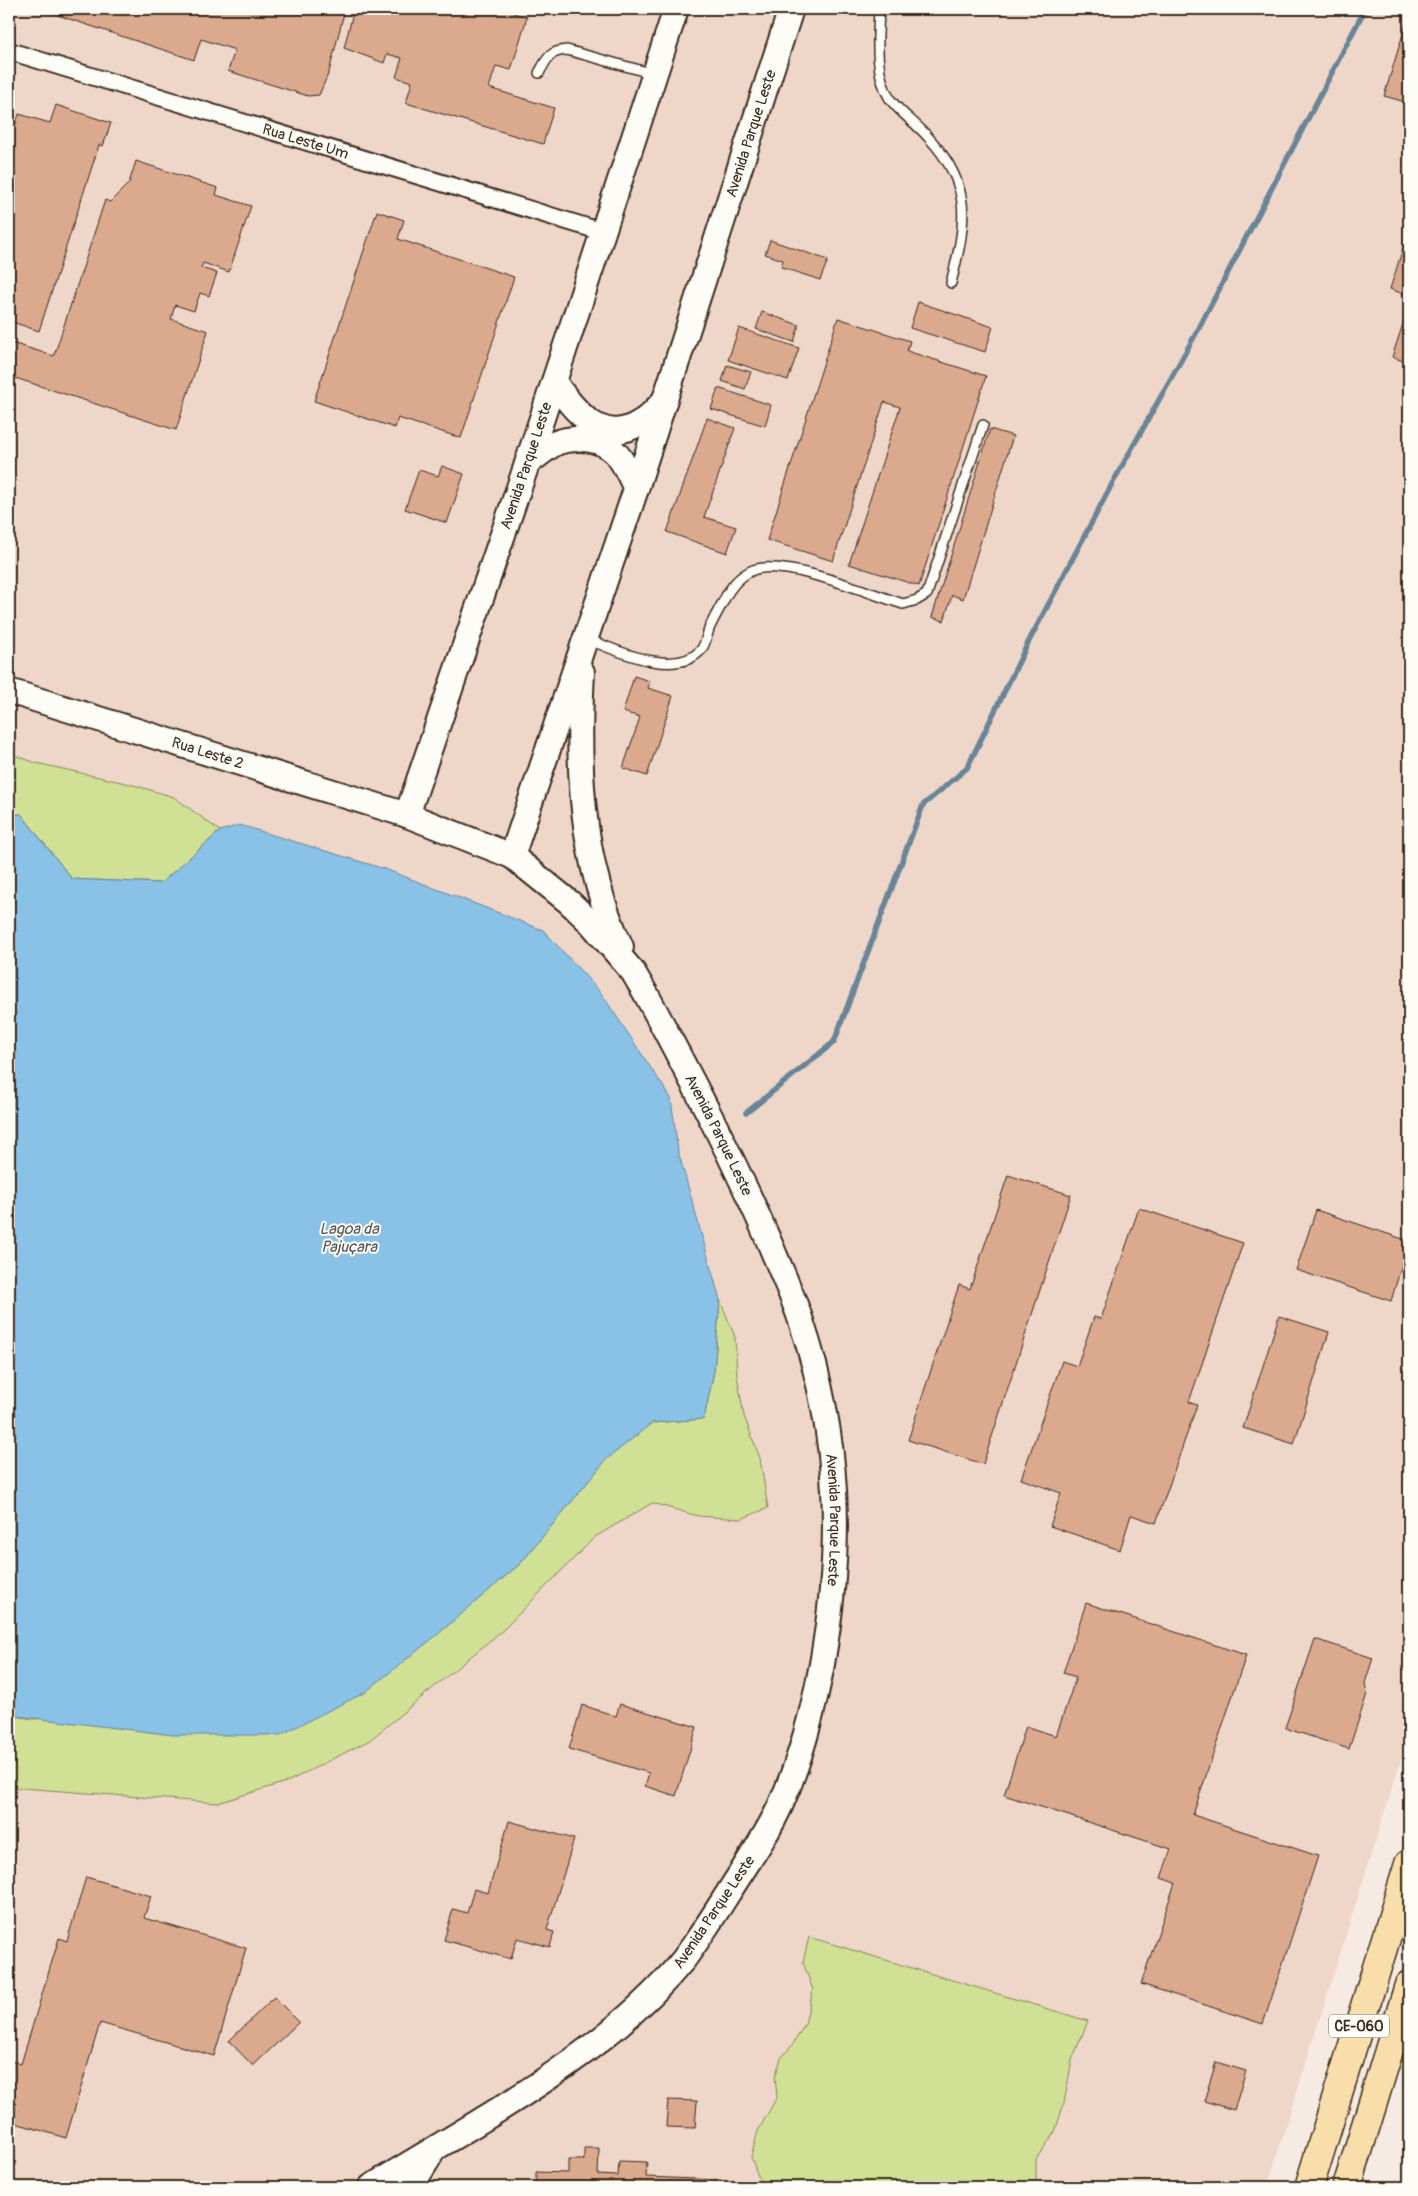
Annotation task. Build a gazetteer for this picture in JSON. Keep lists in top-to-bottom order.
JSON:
{
  "streets": {
    "highway": ["CE-060"],
    "street": ["Avenida Parque Leste", "Rua Leste Um", "Rua Leste 2"]
  },
  "crossings": [
    ["Avenida Parque Leste", "Rua Leste Um"],
    ["Avenida Parque Leste", "Rua Leste 2"]
  ],
  "water": ["Lagoa da Pajuçara"]
}
